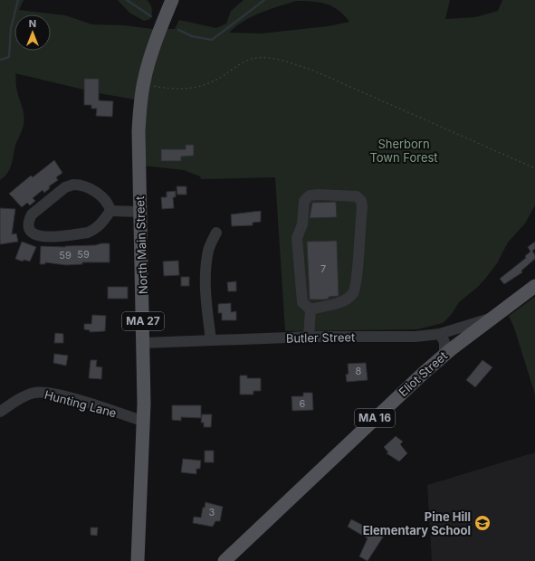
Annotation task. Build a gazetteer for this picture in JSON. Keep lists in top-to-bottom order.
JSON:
{
  "streets": {
    "main road": [
      "North Main Street",
      "MA 27",
      "Eliot Street",
      "MA 16"
    ],
    "street": ["Butler Street", "Hunting Lane"]
  },
  "crossings": [
    ["North Main Street", "Butler Street"],
    ["North Main Street", "Hunting Lane"],
    ["Butler Street", "Eliot Street"]
  ],
  "parks": ["Sherborn Town Forest"],
  "places": {
    "school or university": ["Pine Hill Elementary School"]
  },
  "house_numbers": [
    "59",
    "59",
    "7",
    "8",
    "6",
    "3"
  ],
  "north": "top"
}
